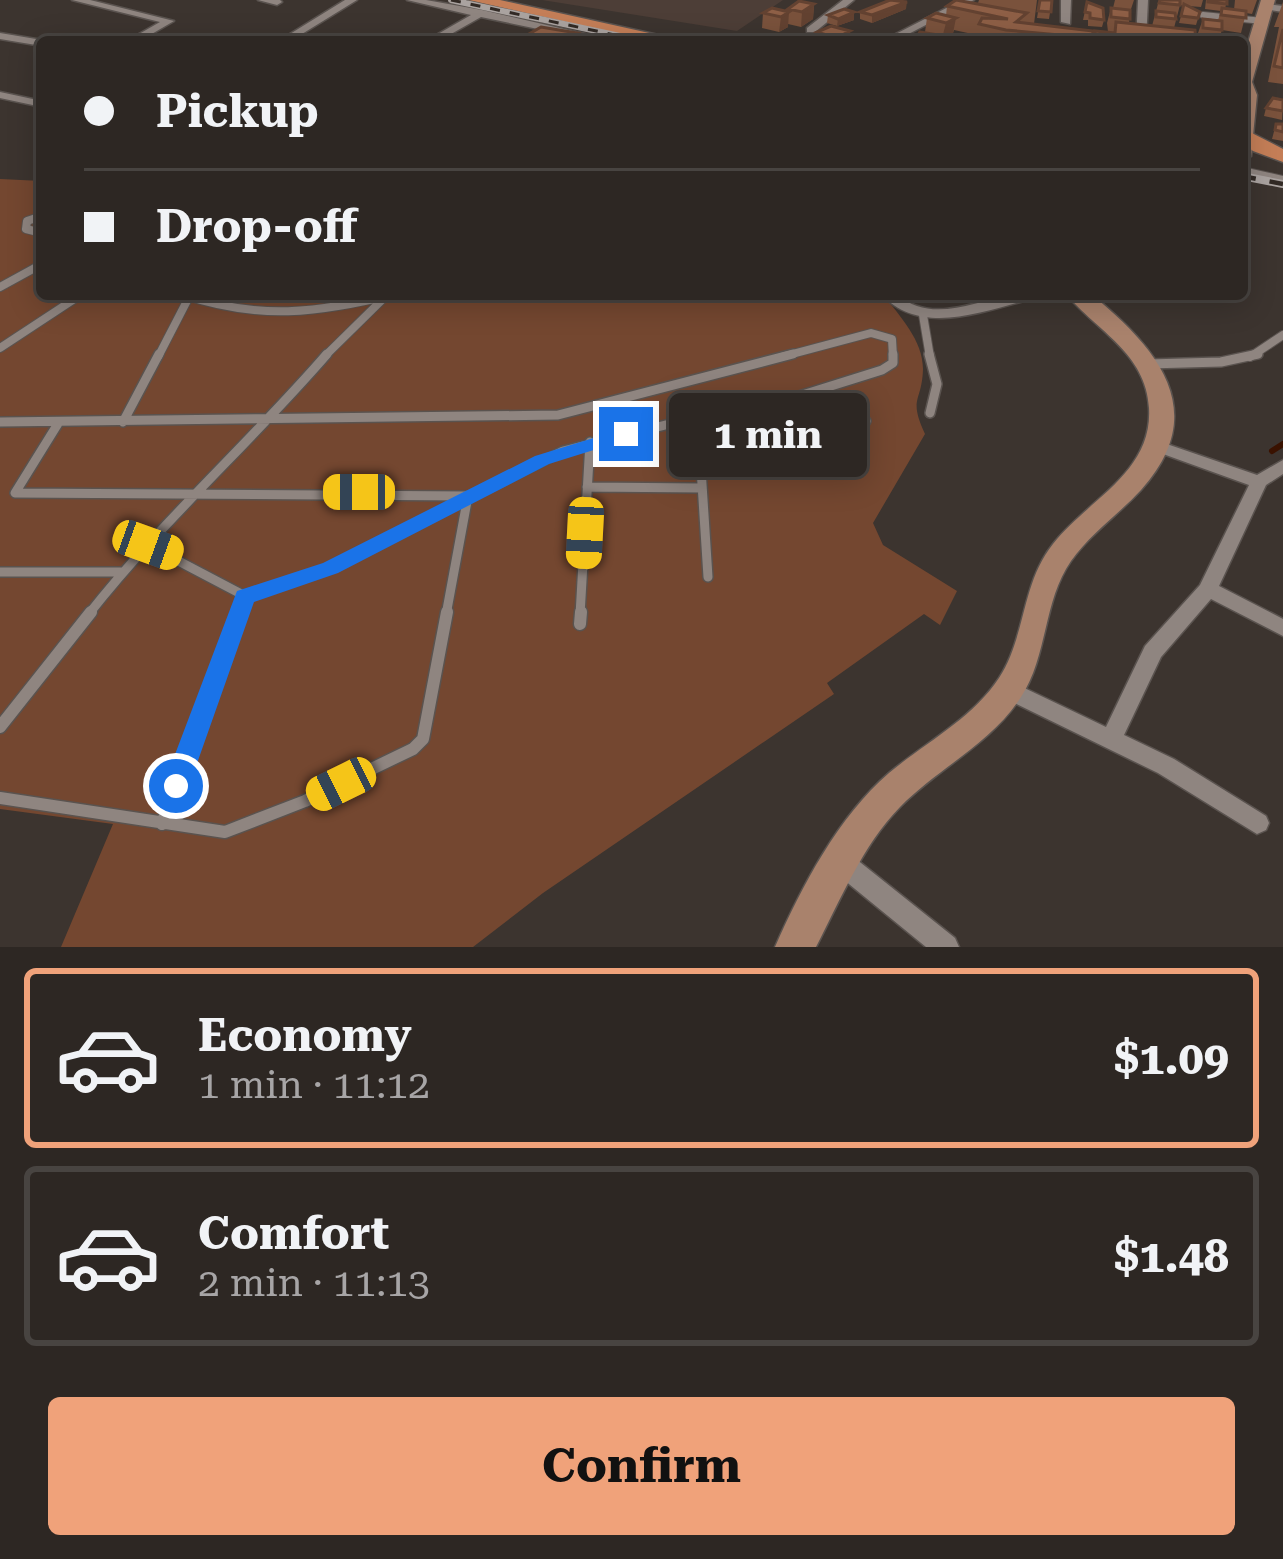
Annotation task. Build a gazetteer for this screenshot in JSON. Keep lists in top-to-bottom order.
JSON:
{
  "page": {
    "banner": ["Pickup", "Drop-off"],
    "bubble": "1 min",
    "list": [
      {
        "name": "Economy",
        "note": "1 min · 11:12",
        "value": "$1.09"
      },
      {
        "name": "Comfort",
        "note": "2 min · 11:13",
        "value": "$1.48"
      }
    ],
    "buttons": "Confirm"
  }
}
